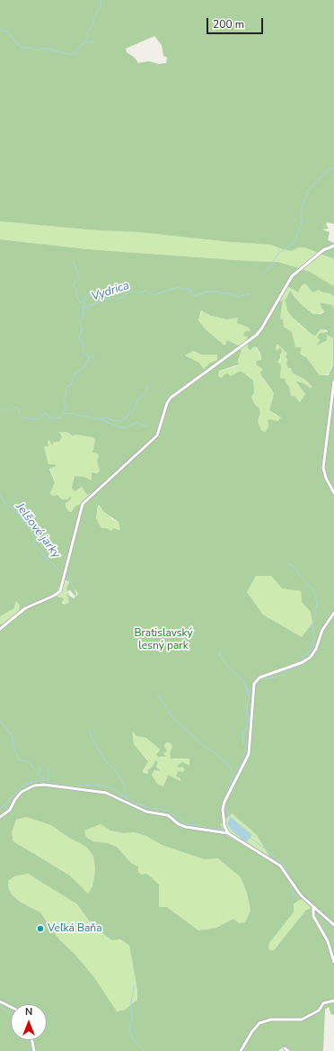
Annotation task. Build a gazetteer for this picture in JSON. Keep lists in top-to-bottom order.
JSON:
{
  "water": ["Vydrica", "Jelšové jarky"],
  "parks": ["Bratislavský lesný park"],
  "places": ["Veľká Baňa"],
  "scale_bar": "200 m",
  "north": "top"
}
